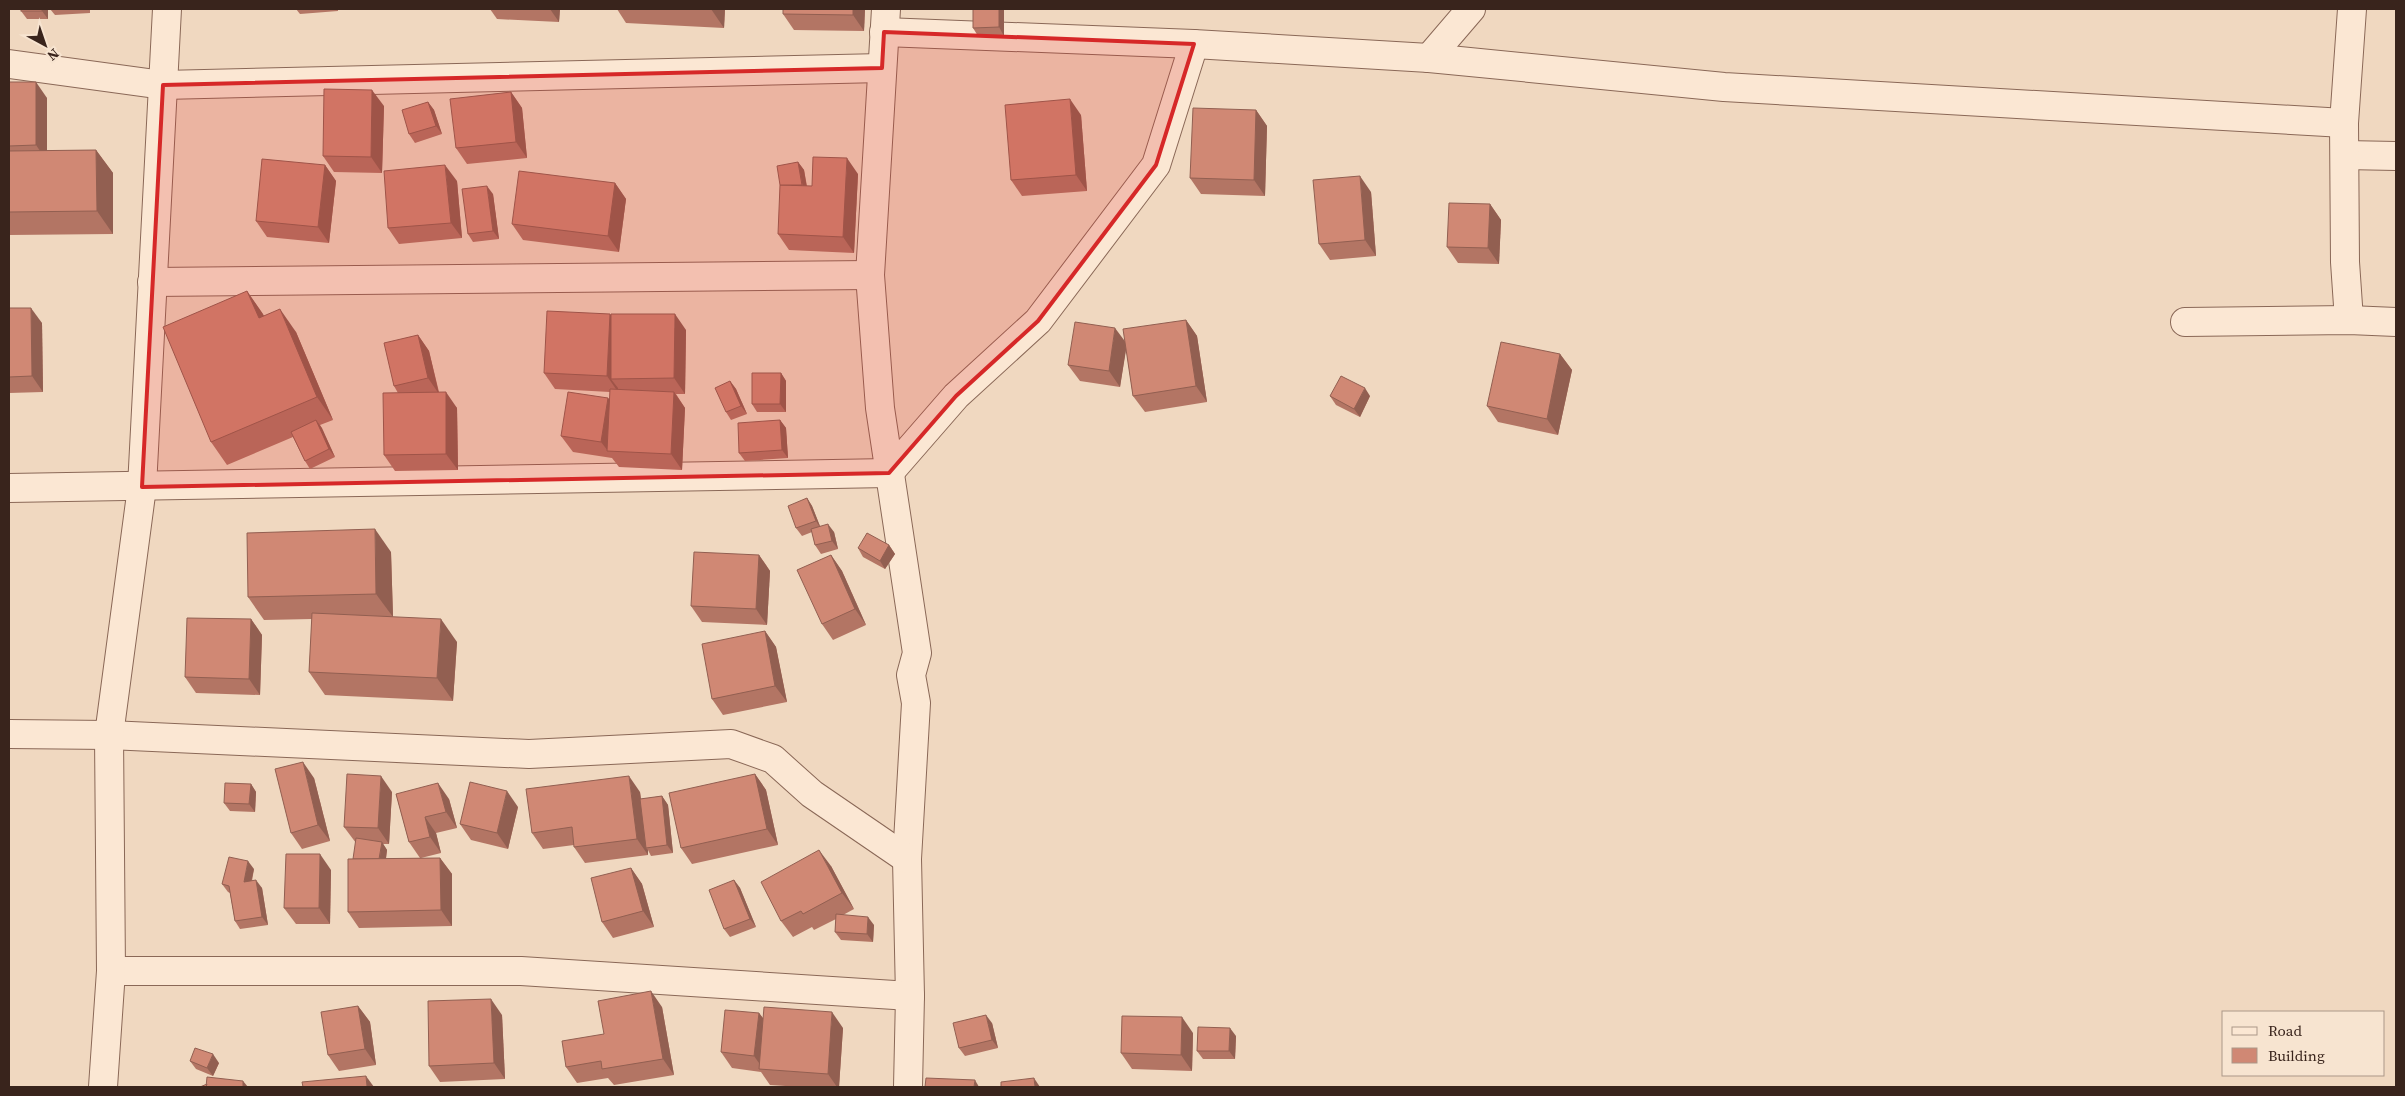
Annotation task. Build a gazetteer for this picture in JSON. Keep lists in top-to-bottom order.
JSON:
{
  "legend": ["Road", "Building"],
  "north": "bottom right"
}
